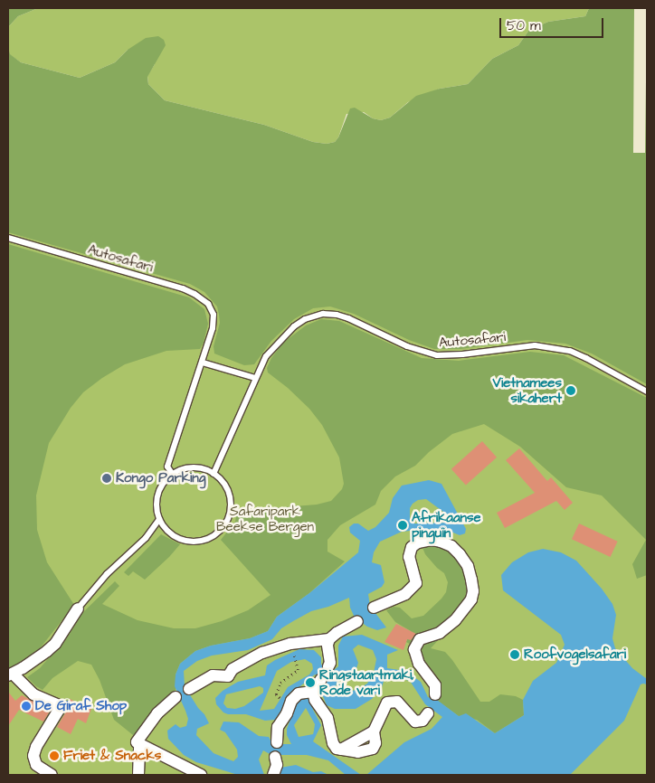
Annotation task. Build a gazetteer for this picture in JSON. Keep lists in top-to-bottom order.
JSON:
{
  "streets": {
    "lane": ["Autosafari"]
  },
  "parks": ["Safaripark Beekse Bergen"],
  "places": [
    "Vietnamees sikahert",
    "Kongo Parking",
    "Afrikaanse pinguïn",
    "Roofvogelsafari",
    "Ringstaartmaki, Rode vari",
    "De Giraf Shop",
    "Friet & Snacks"
  ],
  "scale_bar": "50 m"
}
